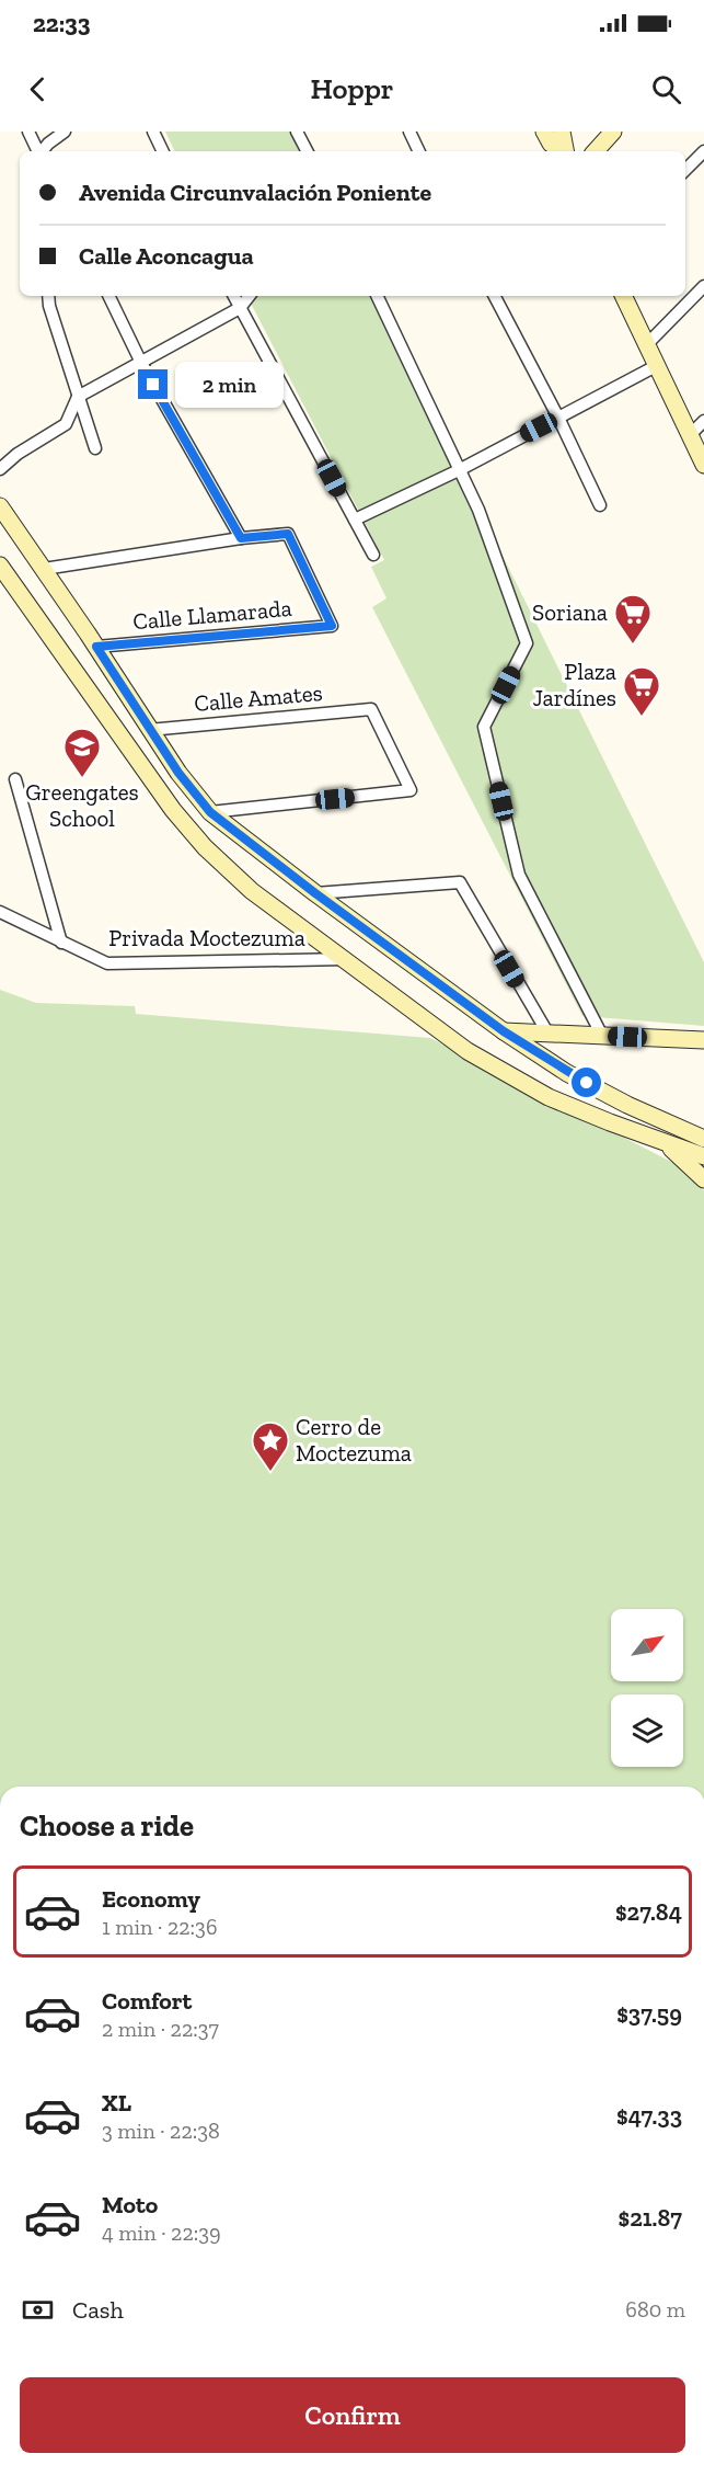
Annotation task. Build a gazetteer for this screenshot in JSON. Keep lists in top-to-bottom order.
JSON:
{
  "streets": {
    "street": ["Calle Llamarada", "Calle Amates", "Privada Moctezuma"]
  },
  "places": {
    "supermarket": ["Soriana", "Plaza Jardínes"],
    "school or university": ["Greengates School"],
    "place": ["Cerro de Moctezuma"]
  },
  "north": "top right",
  "page": {
    "status": "22:33",
    "header": "Hoppr",
    "banner": ["Avenida Circunvalación Poniente", "Calle Aconcagua"],
    "bubble": "2 min",
    "heading": "Choose a ride",
    "list": [
      {
        "name": "Economy",
        "note": "1 min · 22:36",
        "value": "$27.84"
      },
      {
        "name": "Comfort",
        "note": "2 min · 22:37",
        "value": "$37.59"
      },
      {
        "name": "XL",
        "note": "3 min · 22:38",
        "value": "$47.33"
      },
      {
        "name": "Moto",
        "note": "4 min · 22:39",
        "value": "$21.87"
      }
    ],
    "pay": ["Cash", "680 m"],
    "buttons": "Confirm"
  }
}
